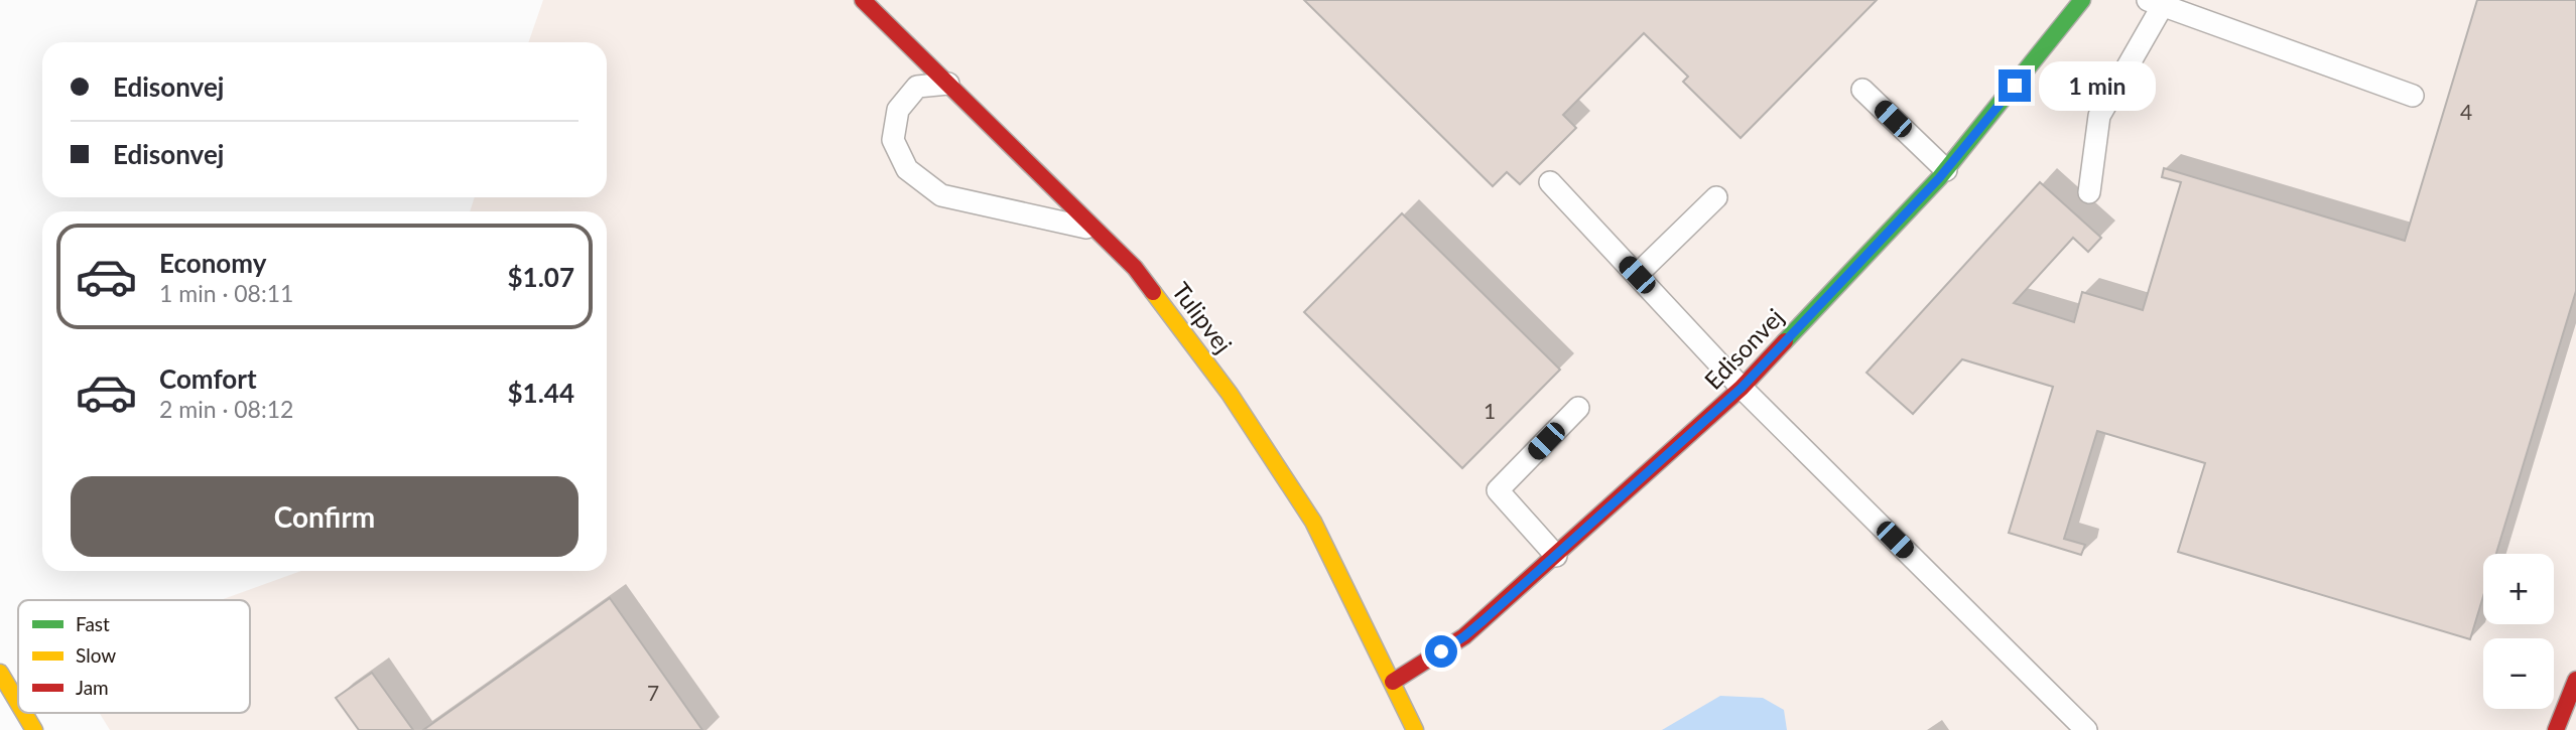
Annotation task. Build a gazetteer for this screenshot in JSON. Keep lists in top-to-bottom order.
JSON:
{
  "streets": {
    "street": ["Tulipvej", "Edisonvej"]
  },
  "crossings": [
    ["Tulipvej", "Edisonvej"]
  ],
  "house_numbers": ["4", "1", "7"],
  "legend": ["Fast", "Slow", "Jam"],
  "page": {
    "banner": ["Edisonvej", "Edisonvej"],
    "bubble": "1 min",
    "list": [
      {
        "name": "Economy",
        "note": "1 min · 08:11",
        "value": "$1.07"
      },
      {
        "name": "Comfort",
        "note": "2 min · 08:12",
        "value": "$1.44"
      }
    ],
    "buttons": "Confirm",
    "map_buttons": ["+", "−"]
  }
}
